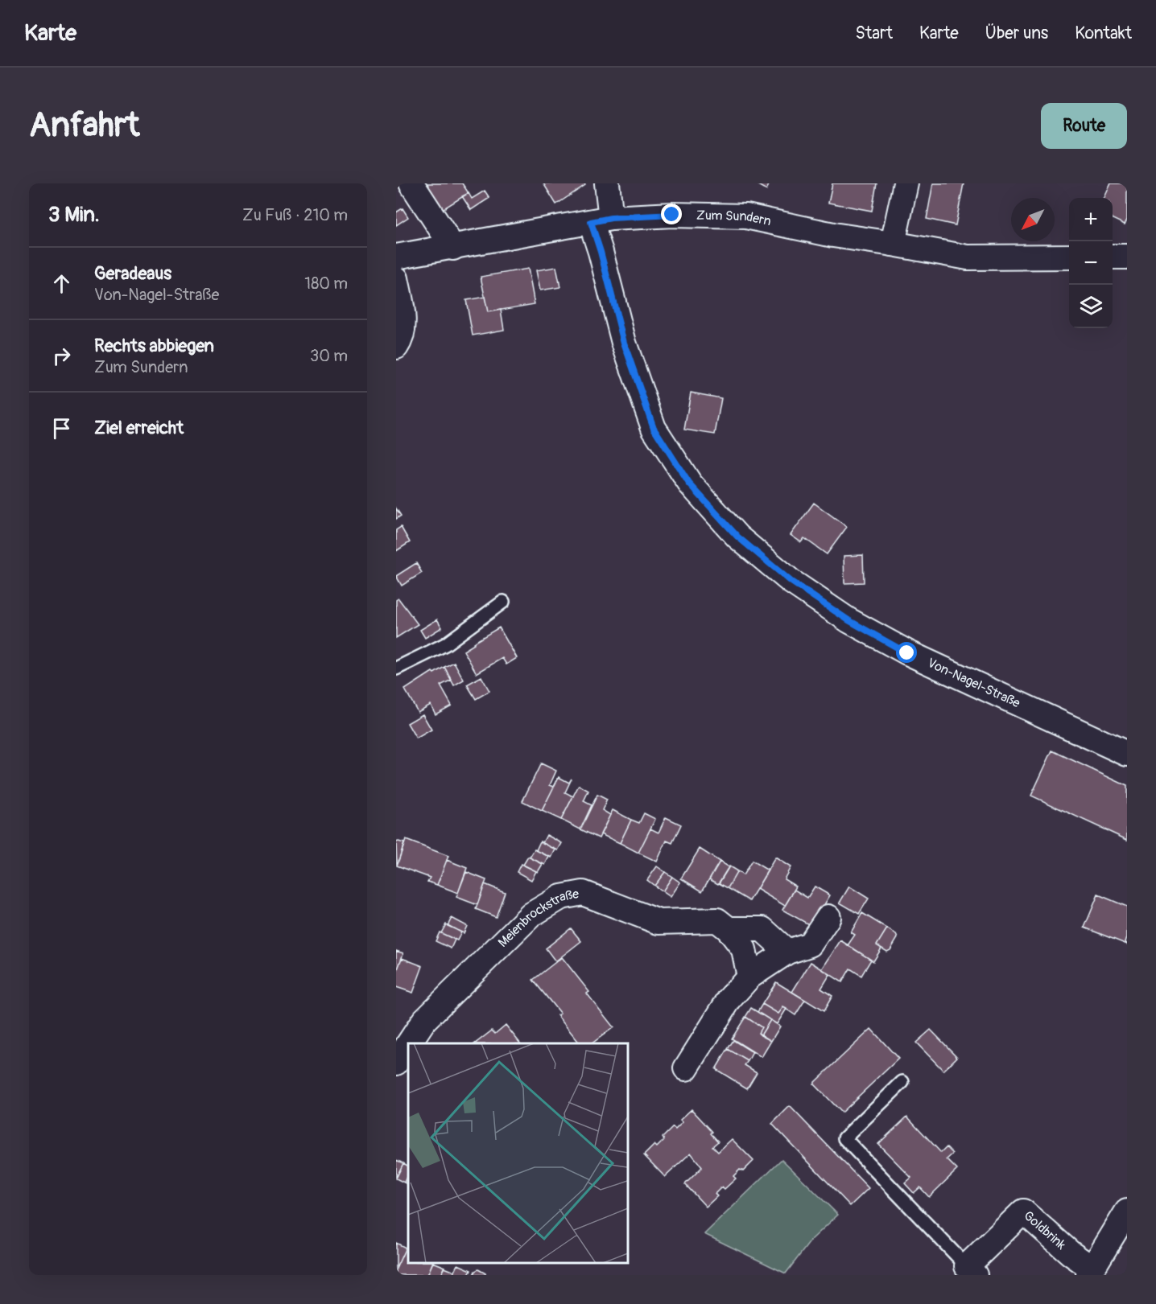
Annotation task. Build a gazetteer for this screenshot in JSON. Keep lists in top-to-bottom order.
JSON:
{
  "streets": {
    "street": [
      "Zum Sundern",
      "Von-Nagel-Straße",
      "Meienbrockstraße",
      "Goldbrink"
    ]
  },
  "crossings": [
    ["Zum Sundern", "Von-Nagel-Straße"]
  ],
  "north": "bottom left",
  "page": {
    "header": "Karte",
    "nav": [
      "Start",
      "Karte",
      "Über uns",
      "Kontakt"
    ],
    "buttons": "Route",
    "title": "Anfahrt",
    "heading": ["3 Min.", "Zu Fuß · 210 m"],
    "map_buttons": ["+", "−"],
    "list": [
      ["Geradeaus", "Von-Nagel-Straße", "180 m"],
      ["Rechts abbiegen", "Zum Sundern", "30 m"],
      "Ziel erreicht"
    ]
  }
}
